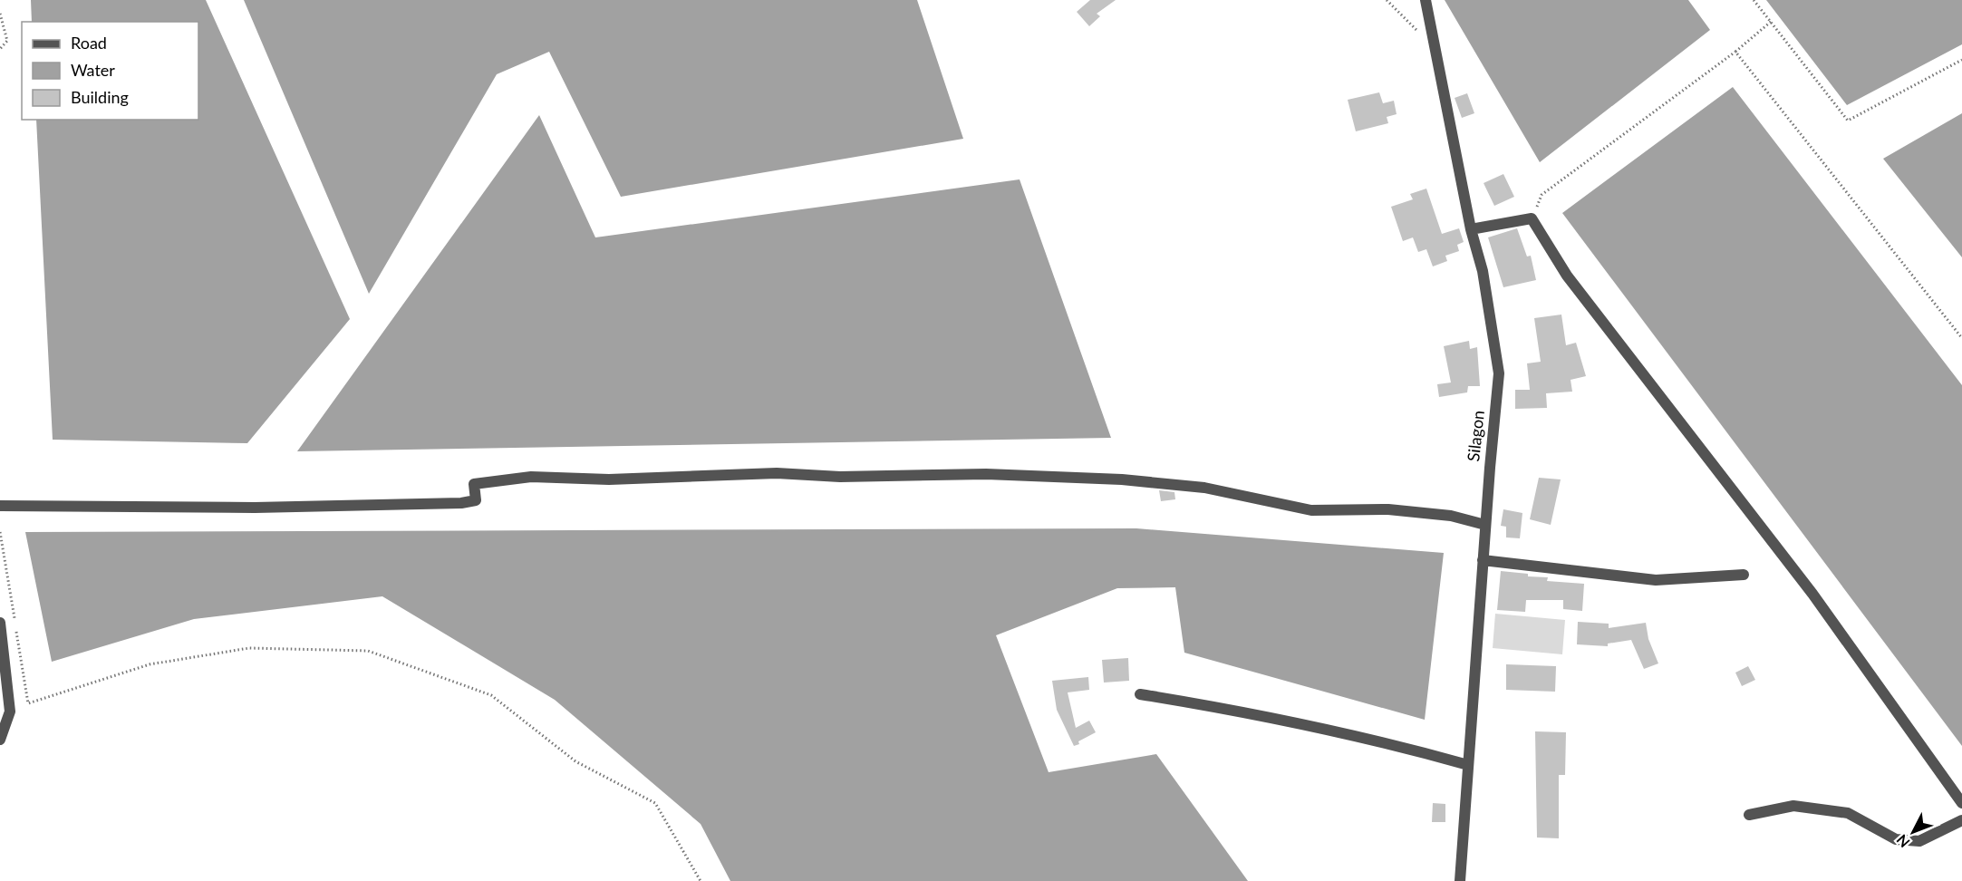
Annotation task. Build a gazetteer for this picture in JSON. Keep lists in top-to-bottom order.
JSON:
{
  "streets": {
    "street": ["Silagon"]
  },
  "legend": ["Road", "Water", "Building"],
  "north": "bottom left"
}
